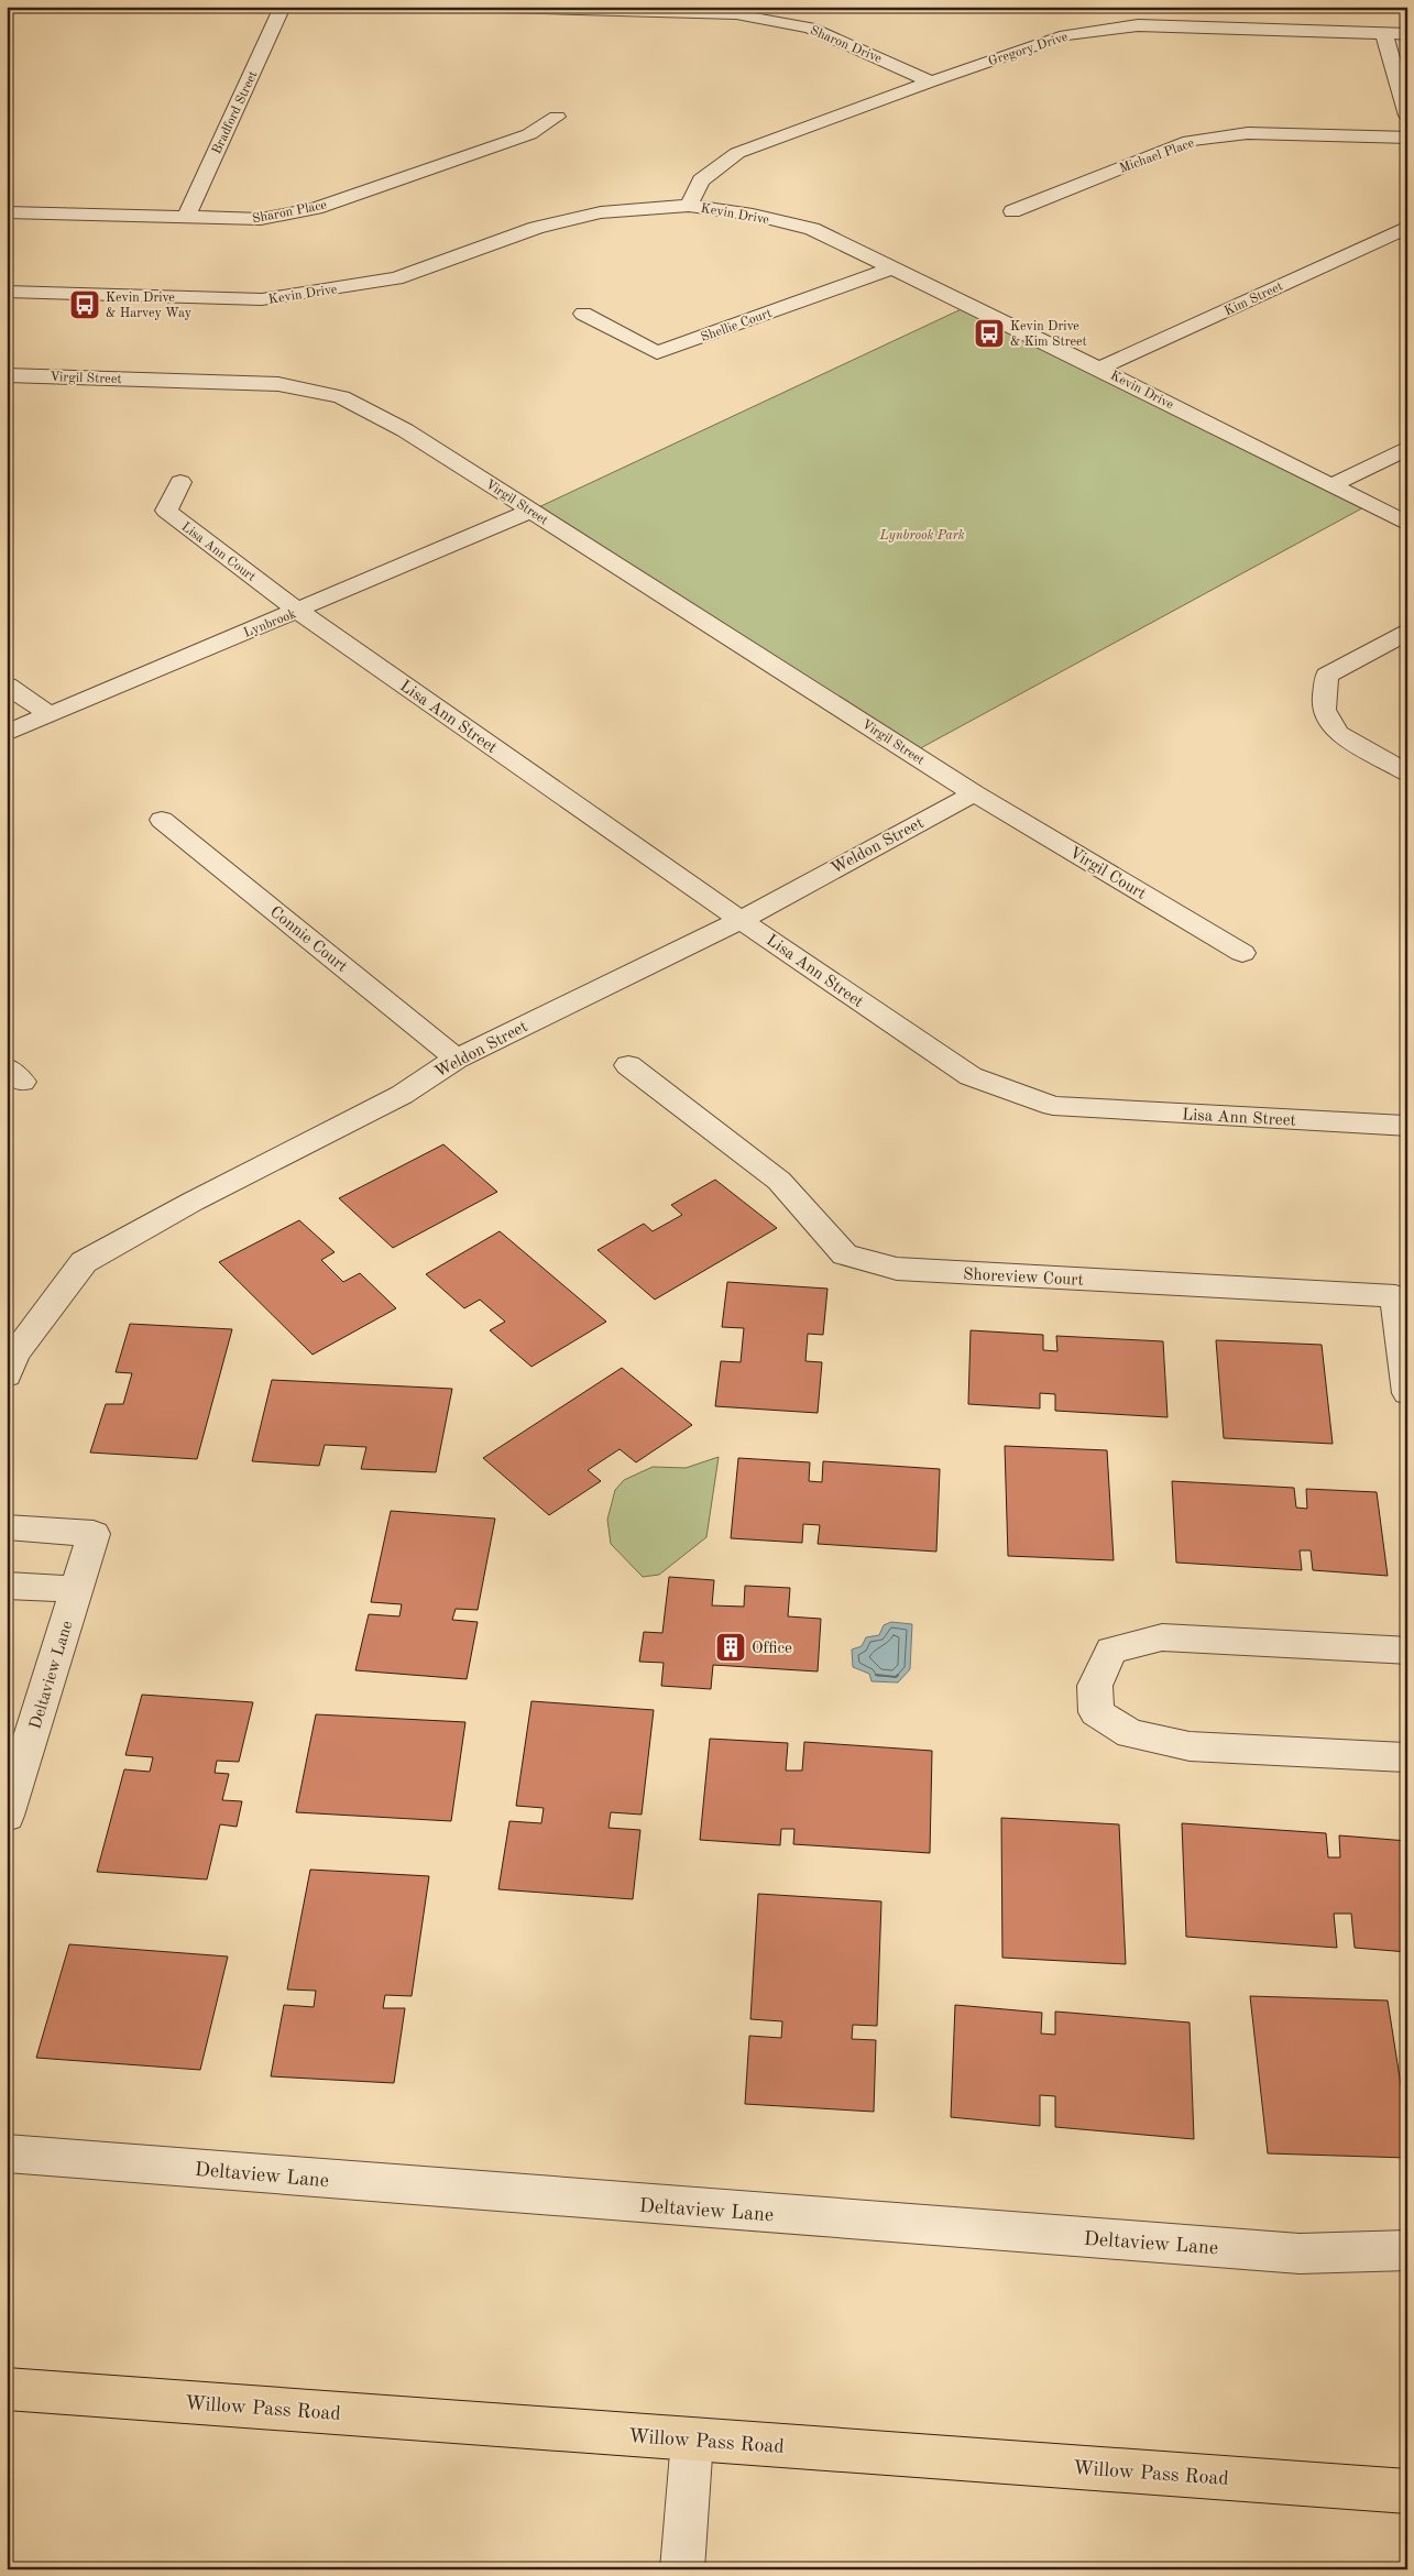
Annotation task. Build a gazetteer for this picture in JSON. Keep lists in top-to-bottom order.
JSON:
{
  "streets": {
    "main road": ["Willow Pass Road"],
    "street": [
      "Sharon Drive",
      "Gregory Drive",
      "Bradford Street",
      "Michael Place",
      "Sharon Place",
      "Kevin Drive",
      "Kim Street",
      "Shellie Court",
      "Virgil Street",
      "Lisa Ann Court",
      "Lynbrook",
      "Lisa Ann Street",
      "Weldon Street",
      "Virgil Court",
      "Connie Court",
      "Shoreview Court",
      "Deltaview Lane"
    ]
  },
  "crossings": [
    ["Sharon Drive", "Gregory Drive"],
    ["Gregory Drive", "Kevin Drive"],
    ["Bradford Street", "Sharon Place"],
    ["Kevin Drive", "Kim Street"],
    ["Kevin Drive", "Shellie Court"],
    ["Virgil Street", "Lynbrook"],
    ["Virgil Street", "Weldon Street"],
    ["Virgil Street", "Virgil Court"],
    ["Lisa Ann Court", "Lynbrook"],
    ["Lisa Ann Court", "Lisa Ann Street"],
    ["Lynbrook", "Lisa Ann Street"],
    ["Lisa Ann Street", "Weldon Street"],
    ["Weldon Street", "Virgil Court"],
    ["Weldon Street", "Connie Court"]
  ],
  "parks": ["Lynbrook Park"],
  "places": {
    "bus stop": ["Kevin Drive & Harvey Way", "Kevin Drive & Kim Street"],
    "building": ["Office"]
  }
}
